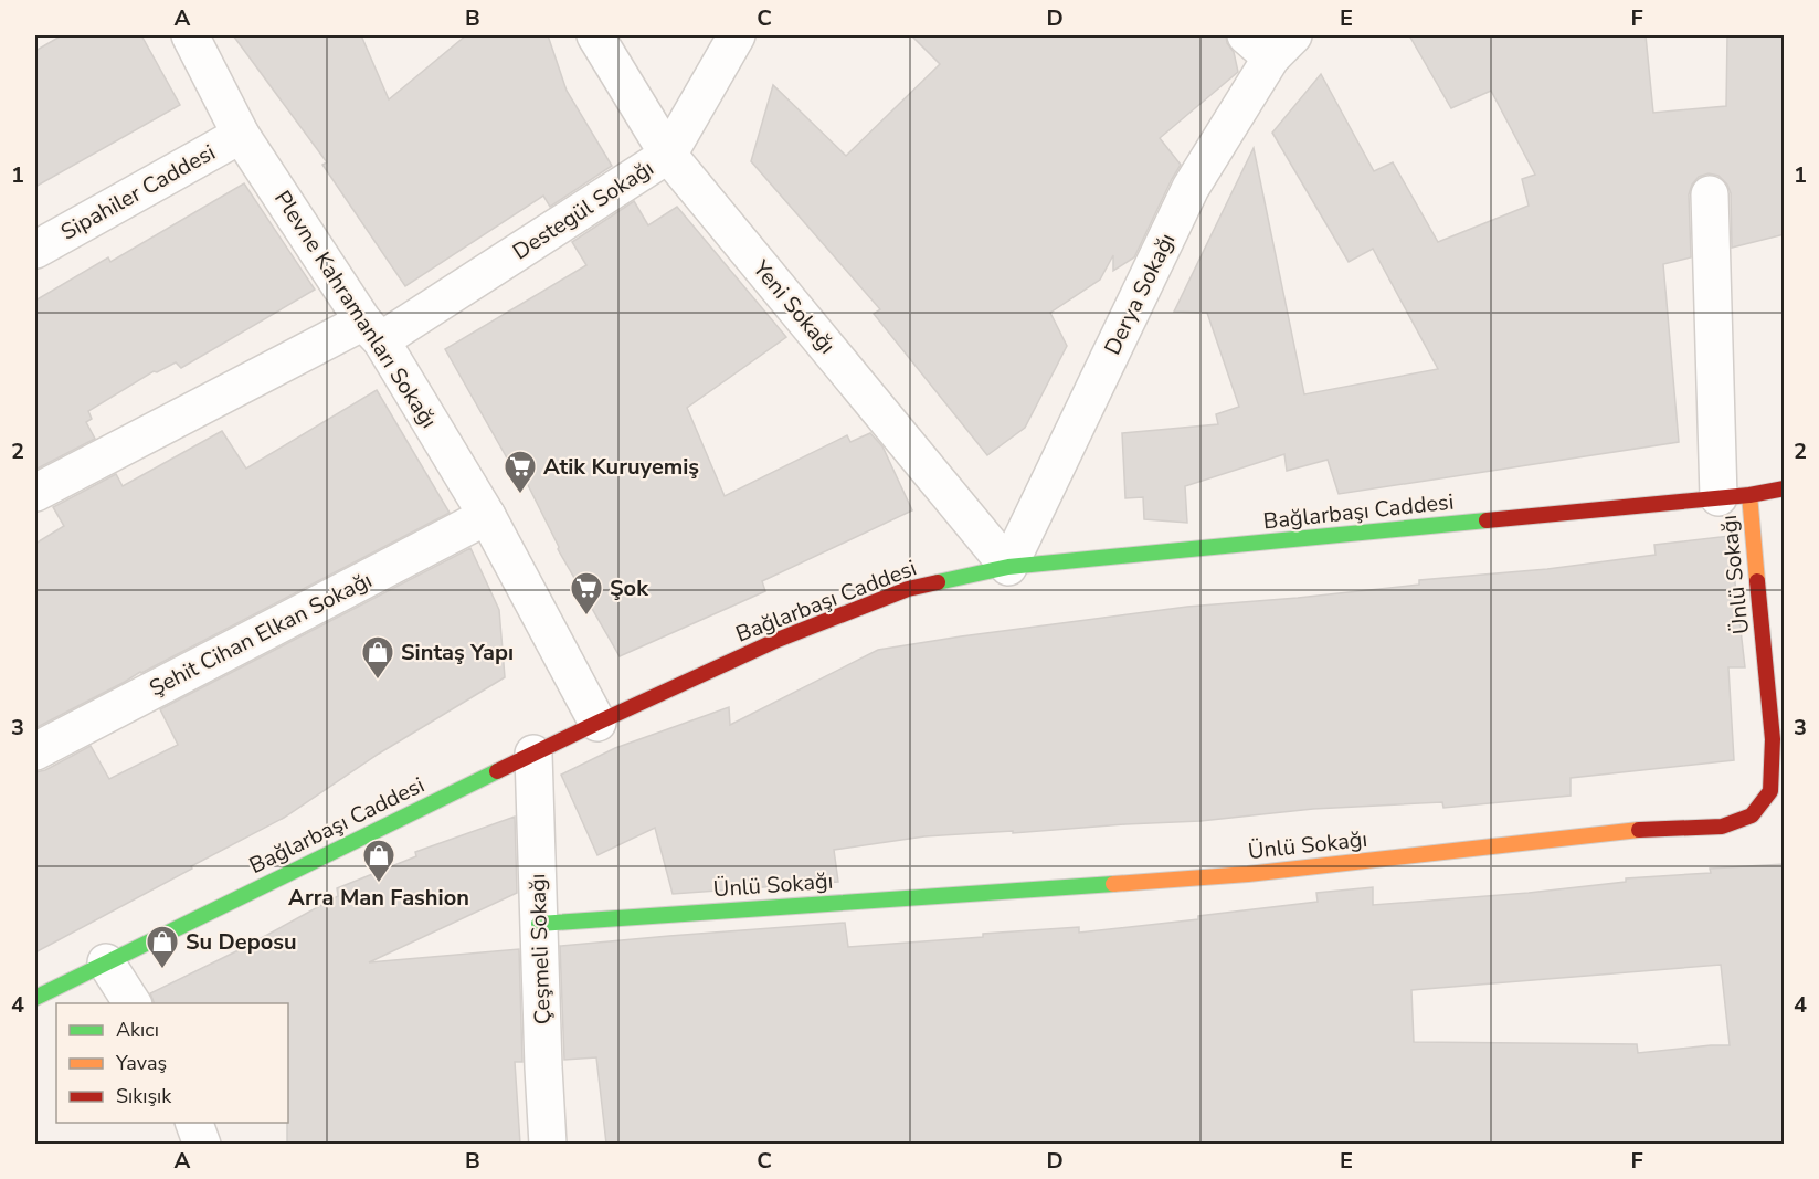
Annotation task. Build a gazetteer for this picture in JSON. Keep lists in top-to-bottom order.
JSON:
{
  "streets": {
    "street": [
      "Sipahiler Caddesi",
      "Destegül Sokağı",
      "Derya Sokağı",
      "Yeni Sokağı",
      "Plevne Kahramanları Sokağı",
      "Bağlarbaşı Caddesi",
      "Ünlü Sokağı",
      "Şehit Cihan Elkan Sokağı",
      "Çeşmeli Sokağı"
    ]
  },
  "crossings": [
    ["Sipahiler Caddesi", "Plevne Kahramanları Sokağı"],
    ["Destegül Sokağı", "Yeni Sokağı"],
    ["Destegül Sokağı", "Plevne Kahramanları Sokağı"],
    ["Derya Sokağı", "Yeni Sokağı"],
    ["Derya Sokağı", "Bağlarbaşı Caddesi"],
    ["Yeni Sokağı", "Bağlarbaşı Caddesi"],
    ["Plevne Kahramanları Sokağı", "Bağlarbaşı Caddesi"],
    ["Plevne Kahramanları Sokağı", "Şehit Cihan Elkan Sokağı"],
    ["Bağlarbaşı Caddesi", "Ünlü Sokağı"],
    ["Bağlarbaşı Caddesi", "Çeşmeli Sokağı"],
    ["Ünlü Sokağı", "Çeşmeli Sokağı"]
  ],
  "places": {
    "supermarket": ["Atik Kuruyemiş", "Şok"],
    "shop": ["Sintaş Yapı", "Arra Man Fashion", "Su Deposu"]
  },
  "legend": ["Akıcı", "Yavaş", "Sıkışık"],
  "grid": {
    "columns": [
      "A",
      "B",
      "C",
      "D",
      "E",
      "F"
    ],
    "rows": [
      "1",
      "2",
      "3",
      "4"
    ]
  }
}
